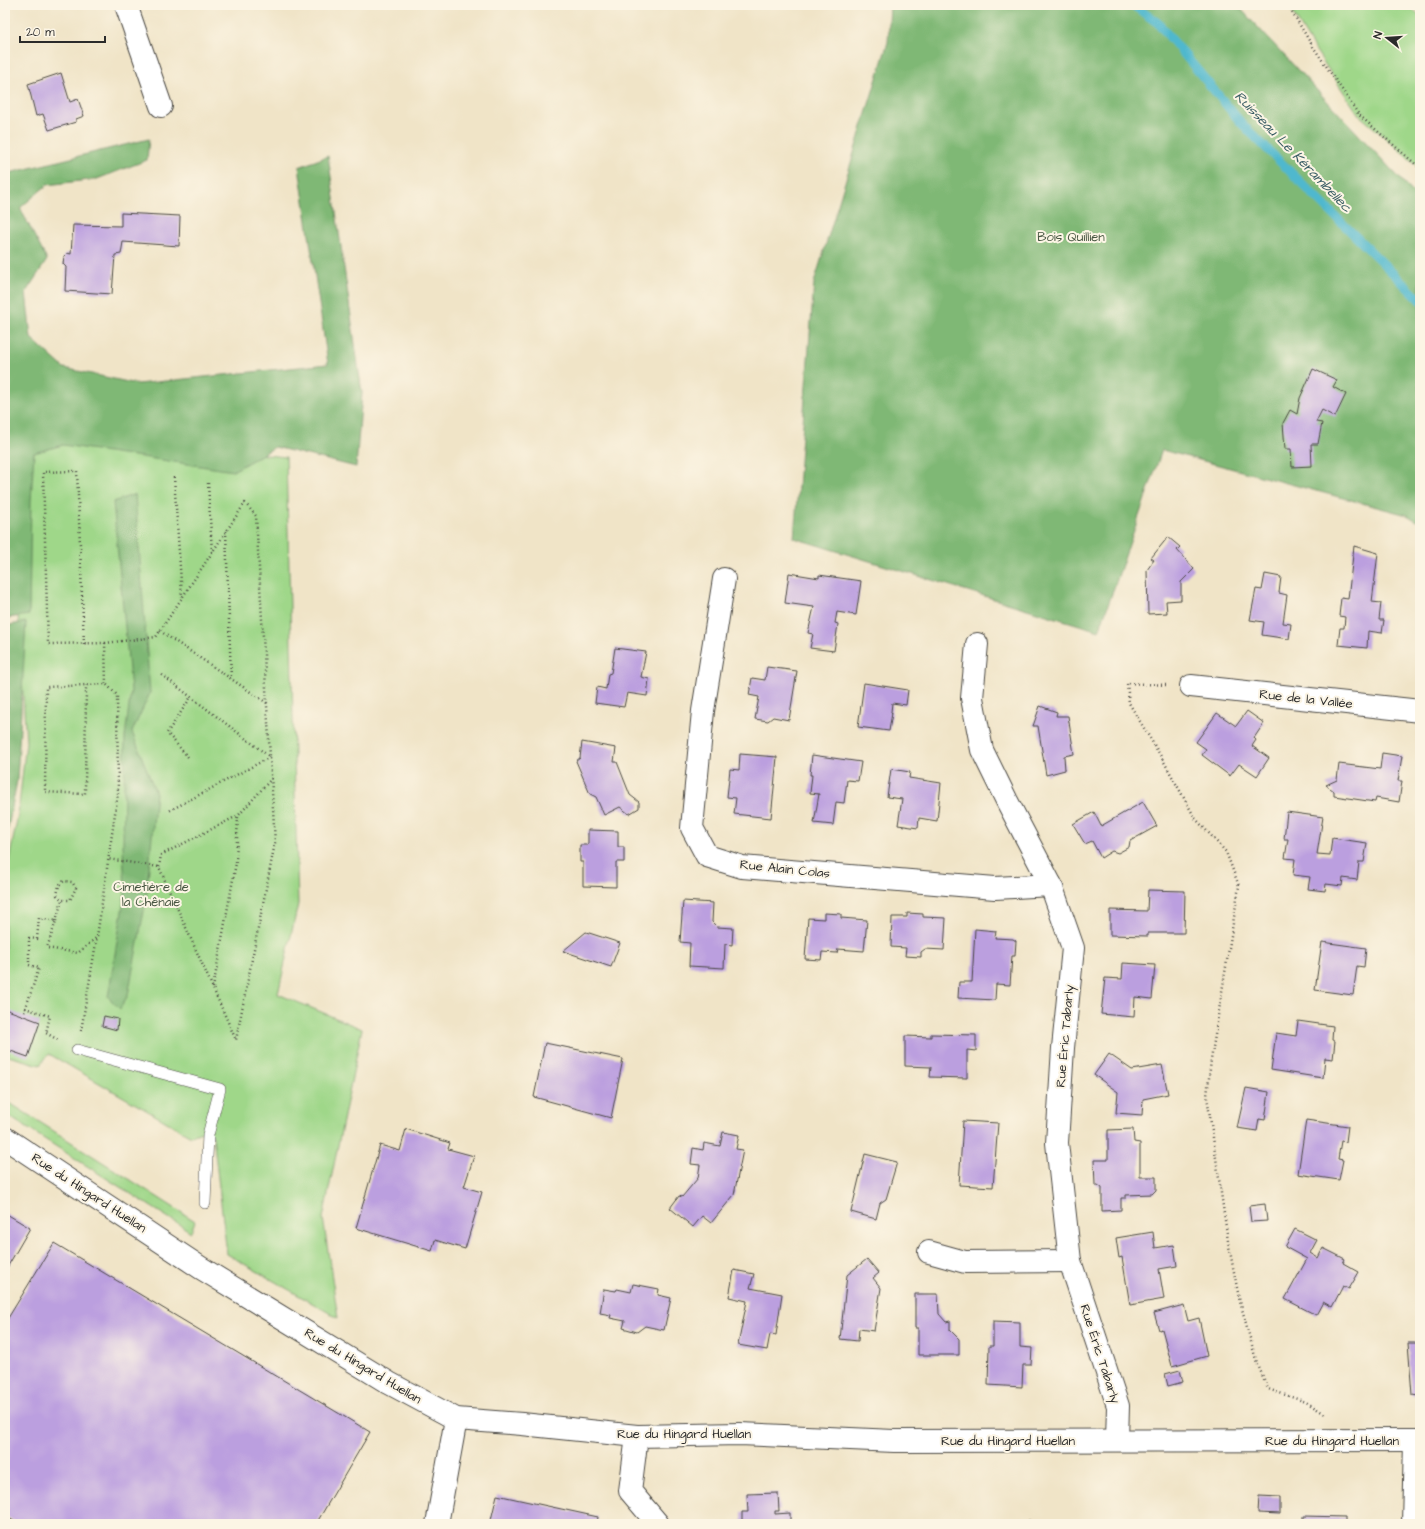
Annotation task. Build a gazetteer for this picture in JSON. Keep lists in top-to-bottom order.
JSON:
{
  "streets": {
    "street": [
      "Rue de la Vallée",
      "Rue Alain Colas",
      "Rue Éric Tabarly",
      "Rue du Hingard Huellan"
    ]
  },
  "crossings": [
    ["Rue Alain Colas", "Rue Éric Tabarly"],
    ["Rue Éric Tabarly", "Rue du Hingard Huellan"]
  ],
  "water": ["Ruisseau Le Kérambellec"],
  "parks": ["Bois Quillien", "Cimetière de la Chênaie"],
  "scale_bar": "20 m",
  "north": "left"
}
